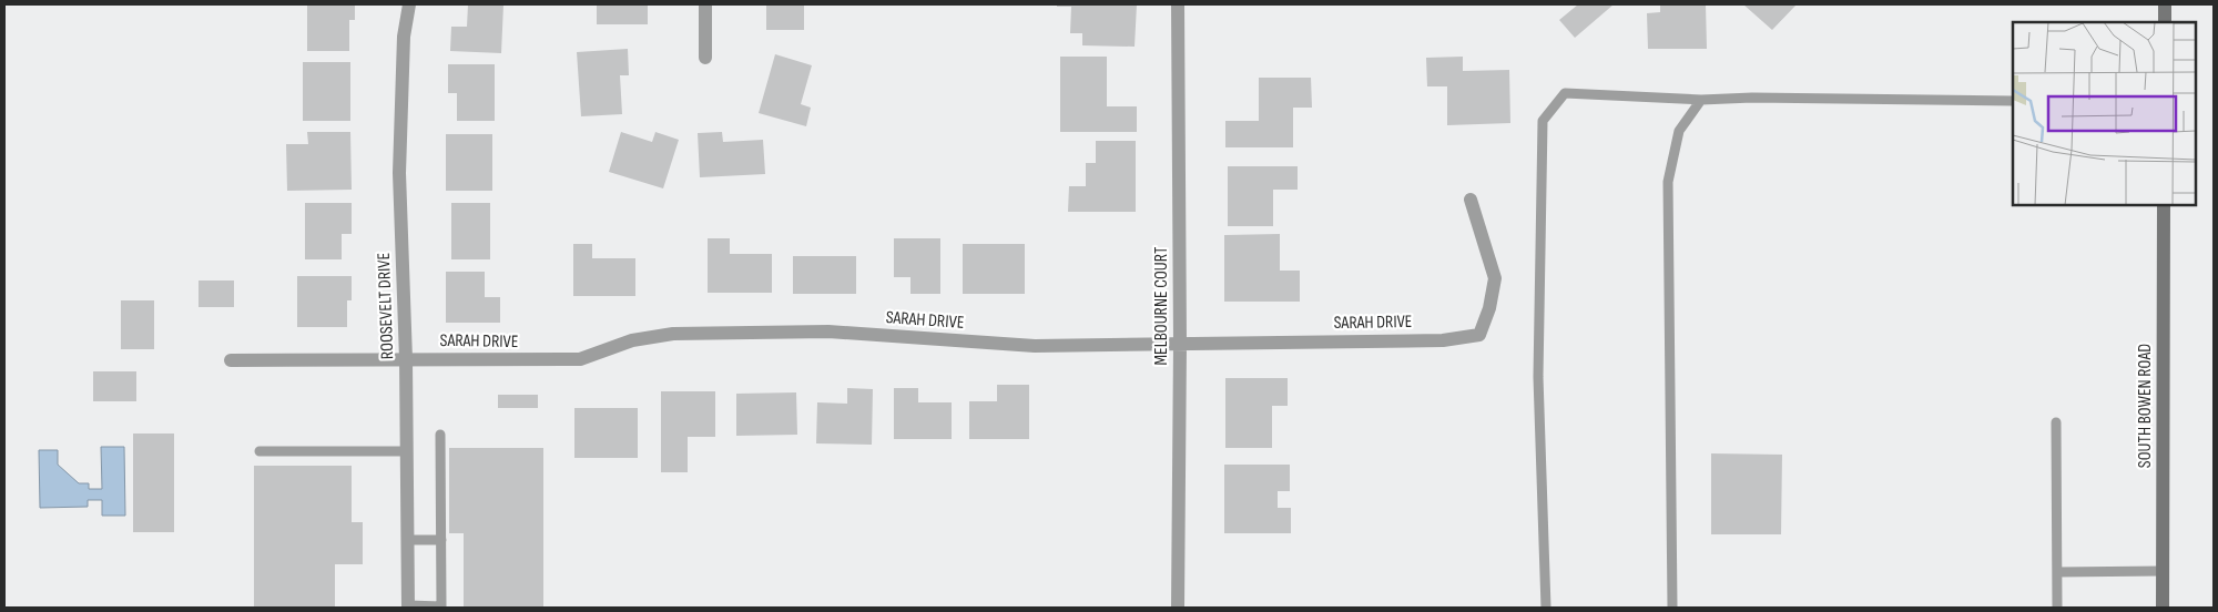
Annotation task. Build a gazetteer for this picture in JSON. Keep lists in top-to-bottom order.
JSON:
{
  "streets": {
    "main road": ["SOUTH BOWEN ROAD"],
    "street": ["ROOSEVELT DRIVE", "MELBOURNE COURT", "SARAH DRIVE"]
  },
  "crossings": [
    ["ROOSEVELT DRIVE", "SARAH DRIVE"],
    ["MELBOURNE COURT", "SARAH DRIVE"]
  ]
}
